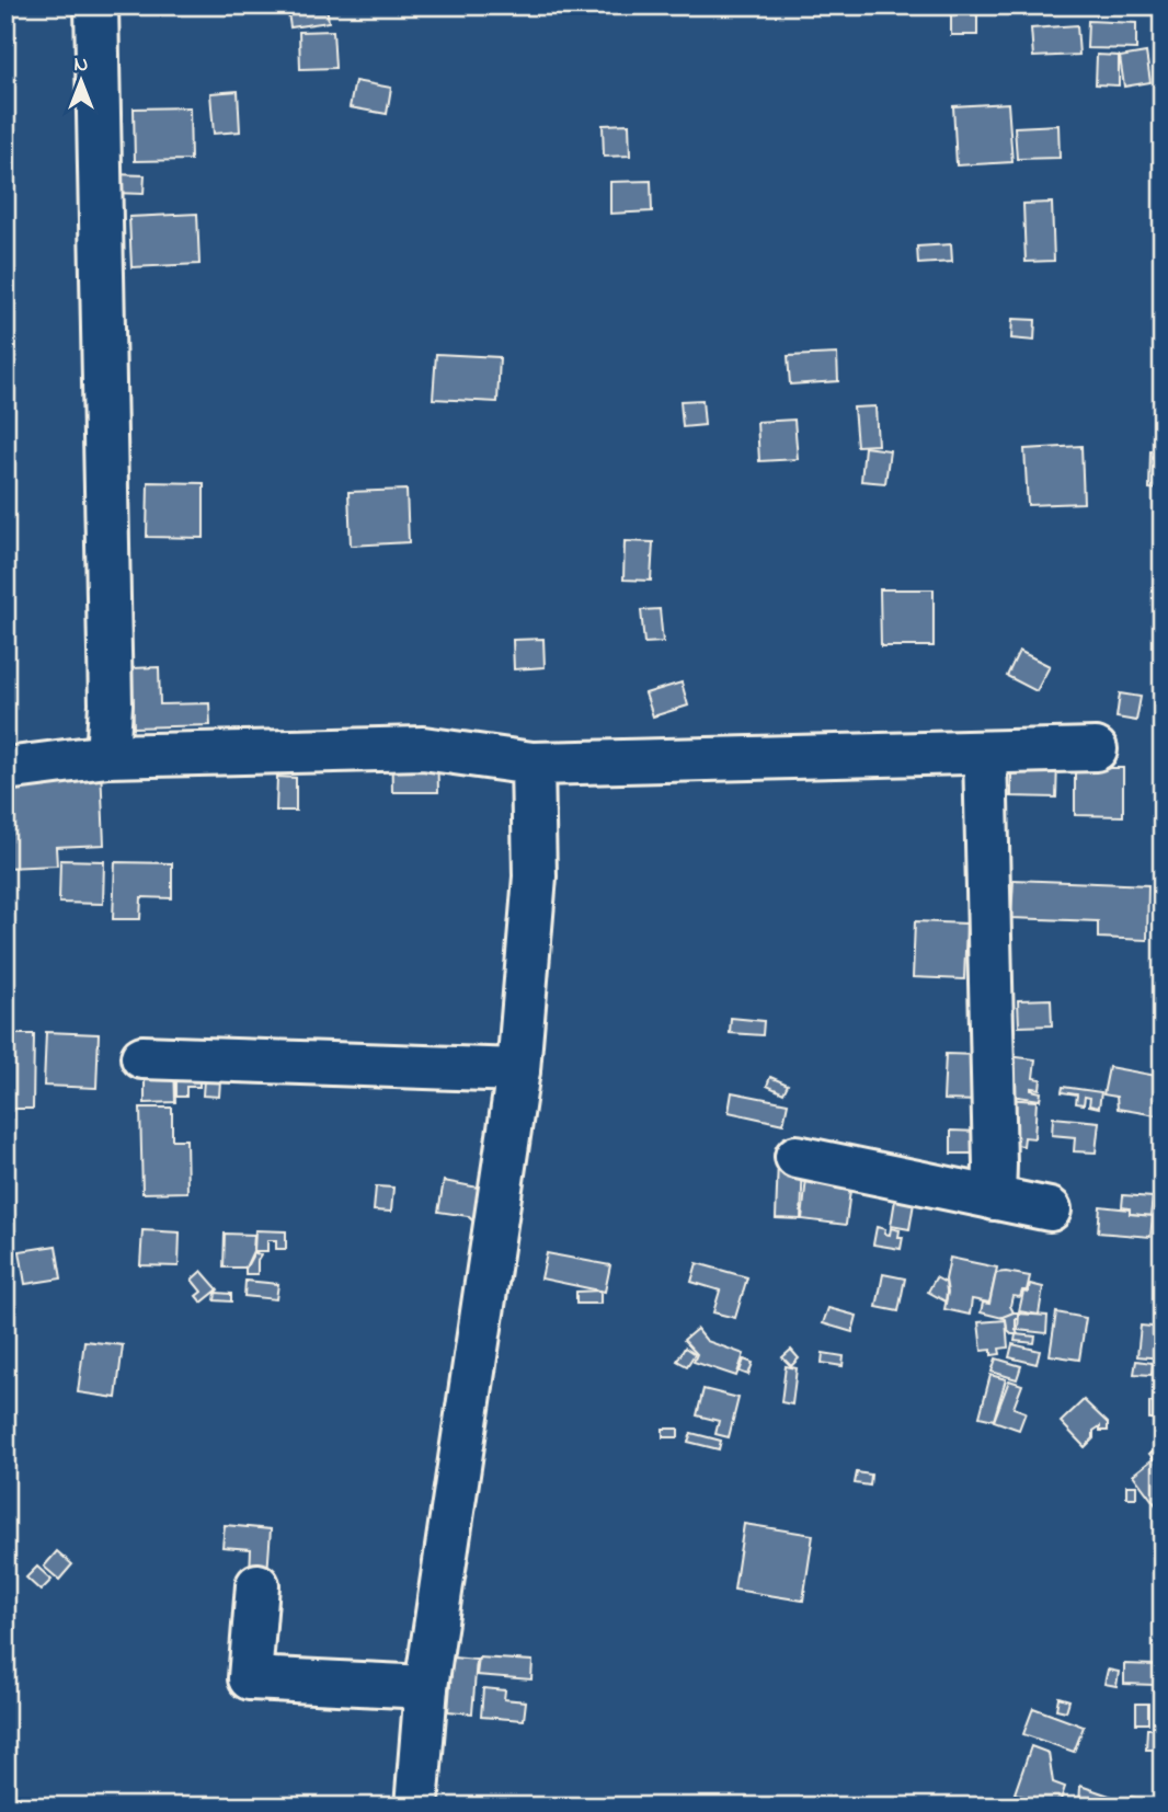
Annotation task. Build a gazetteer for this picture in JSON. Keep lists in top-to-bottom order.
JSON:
{
  "north": "top"
}
